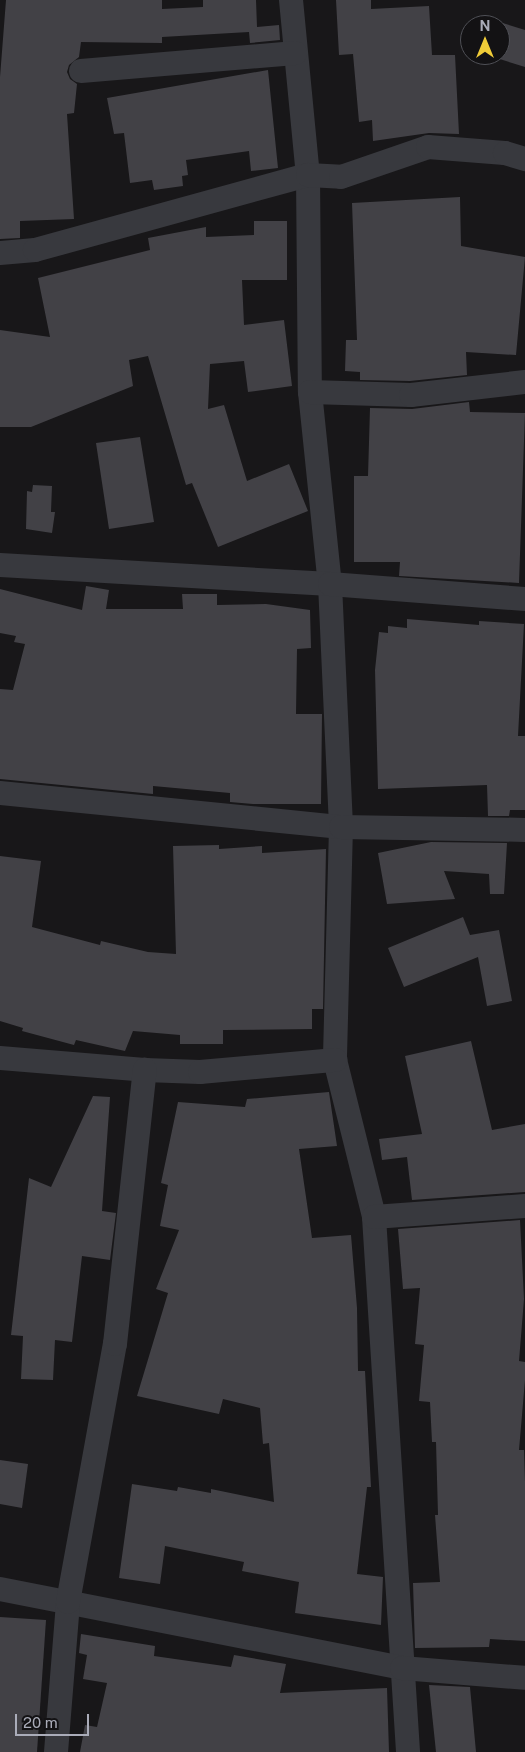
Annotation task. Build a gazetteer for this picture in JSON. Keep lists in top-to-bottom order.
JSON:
{
  "scale_bar": "20 m",
  "north": "top"
}
